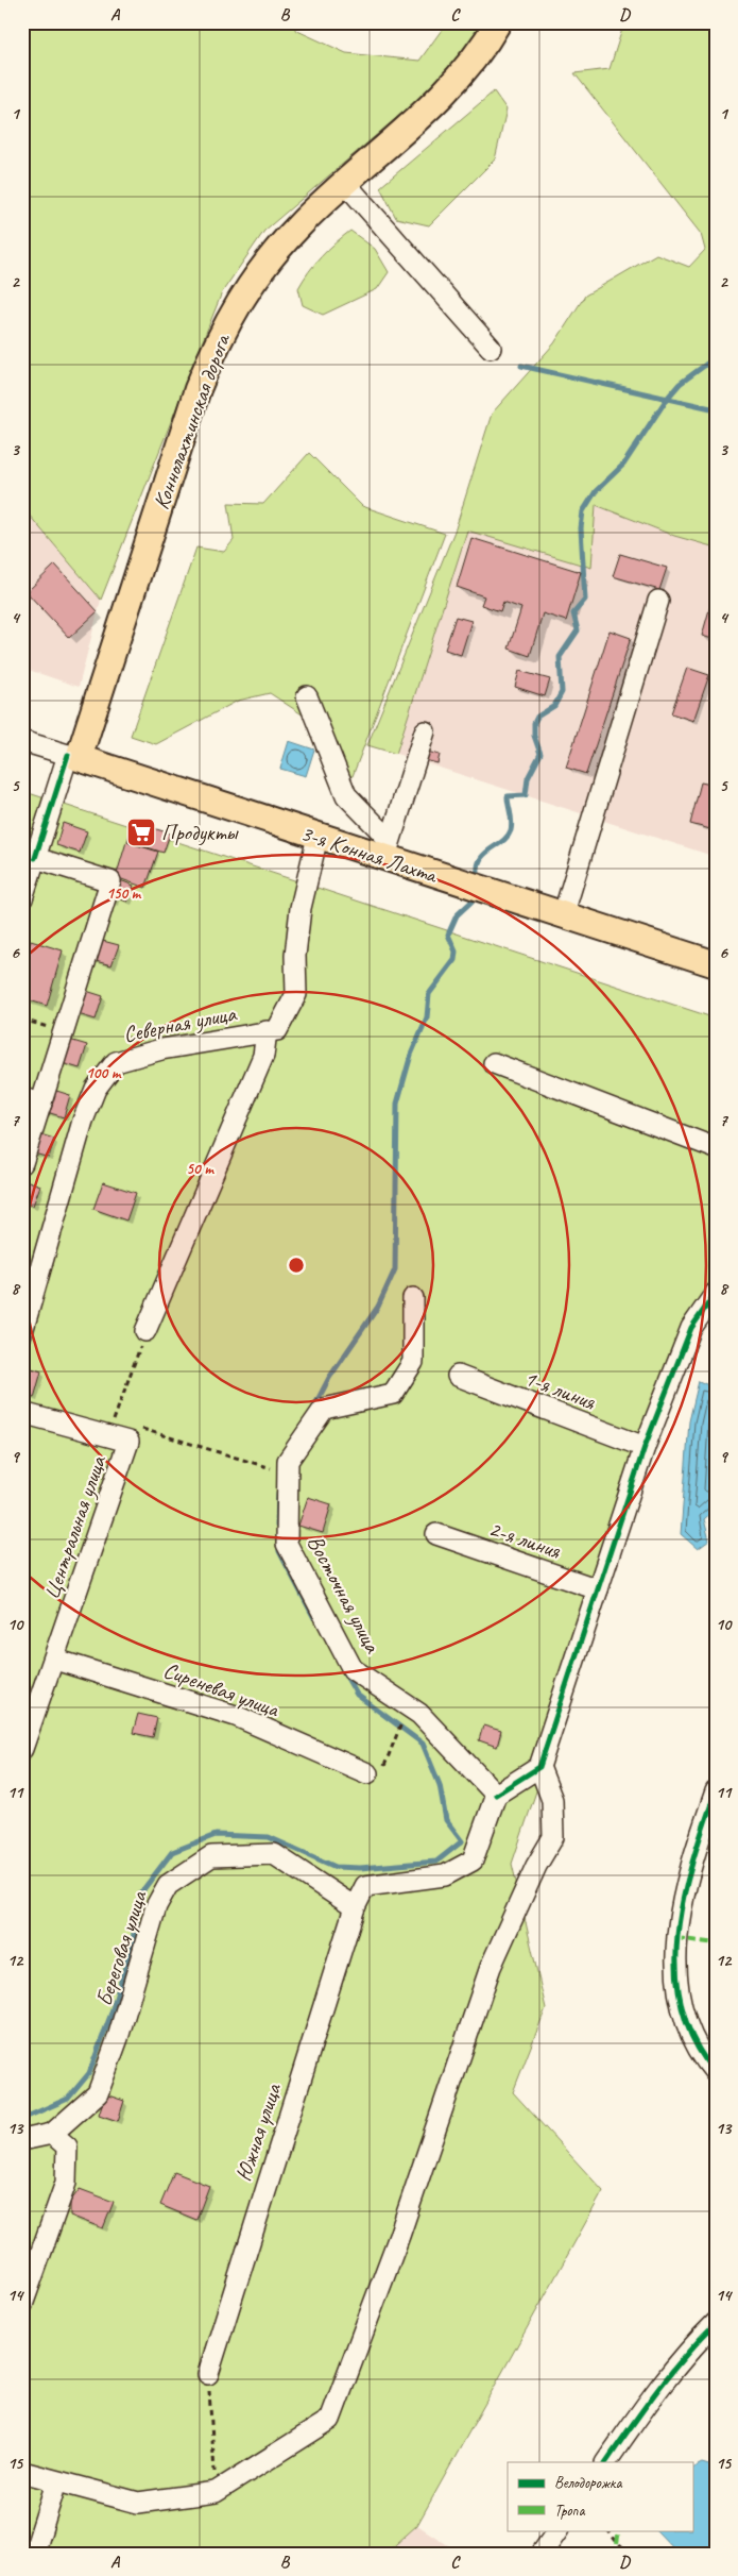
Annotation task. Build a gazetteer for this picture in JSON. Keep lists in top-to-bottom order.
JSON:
{
  "streets": {
    "main road": ["Коннолахтинская дорога", "3-я Конная Лахта"],
    "street": [
      "Северная улица",
      "1-я линия",
      "Центральная улица",
      "2-я линия",
      "Восточная улица",
      "Сиреневая улица",
      "Береговая улица",
      "Южная улица"
    ]
  },
  "crossings": [
    ["Коннолахтинская дорога", "3-я Конная Лахта"],
    ["3-я Конная Лахта", "Северная улица"],
    ["Центральная улица", "Сиреневая улица"],
    ["Береговая улица", "Южная улица"]
  ],
  "places": {
    "supermarket": ["Продукты"]
  },
  "legend": ["Велодорожка", "Тропа"],
  "grid": {
    "columns": [
      "A",
      "B",
      "C",
      "D"
    ],
    "rows": [
      "1",
      "2",
      "3",
      "4",
      "5",
      "6",
      "7",
      "8",
      "9",
      "10",
      "11",
      "12",
      "13",
      "14",
      "15"
    ]
  },
  "rings": ["150 m", "100 m", "50 m"]
}
